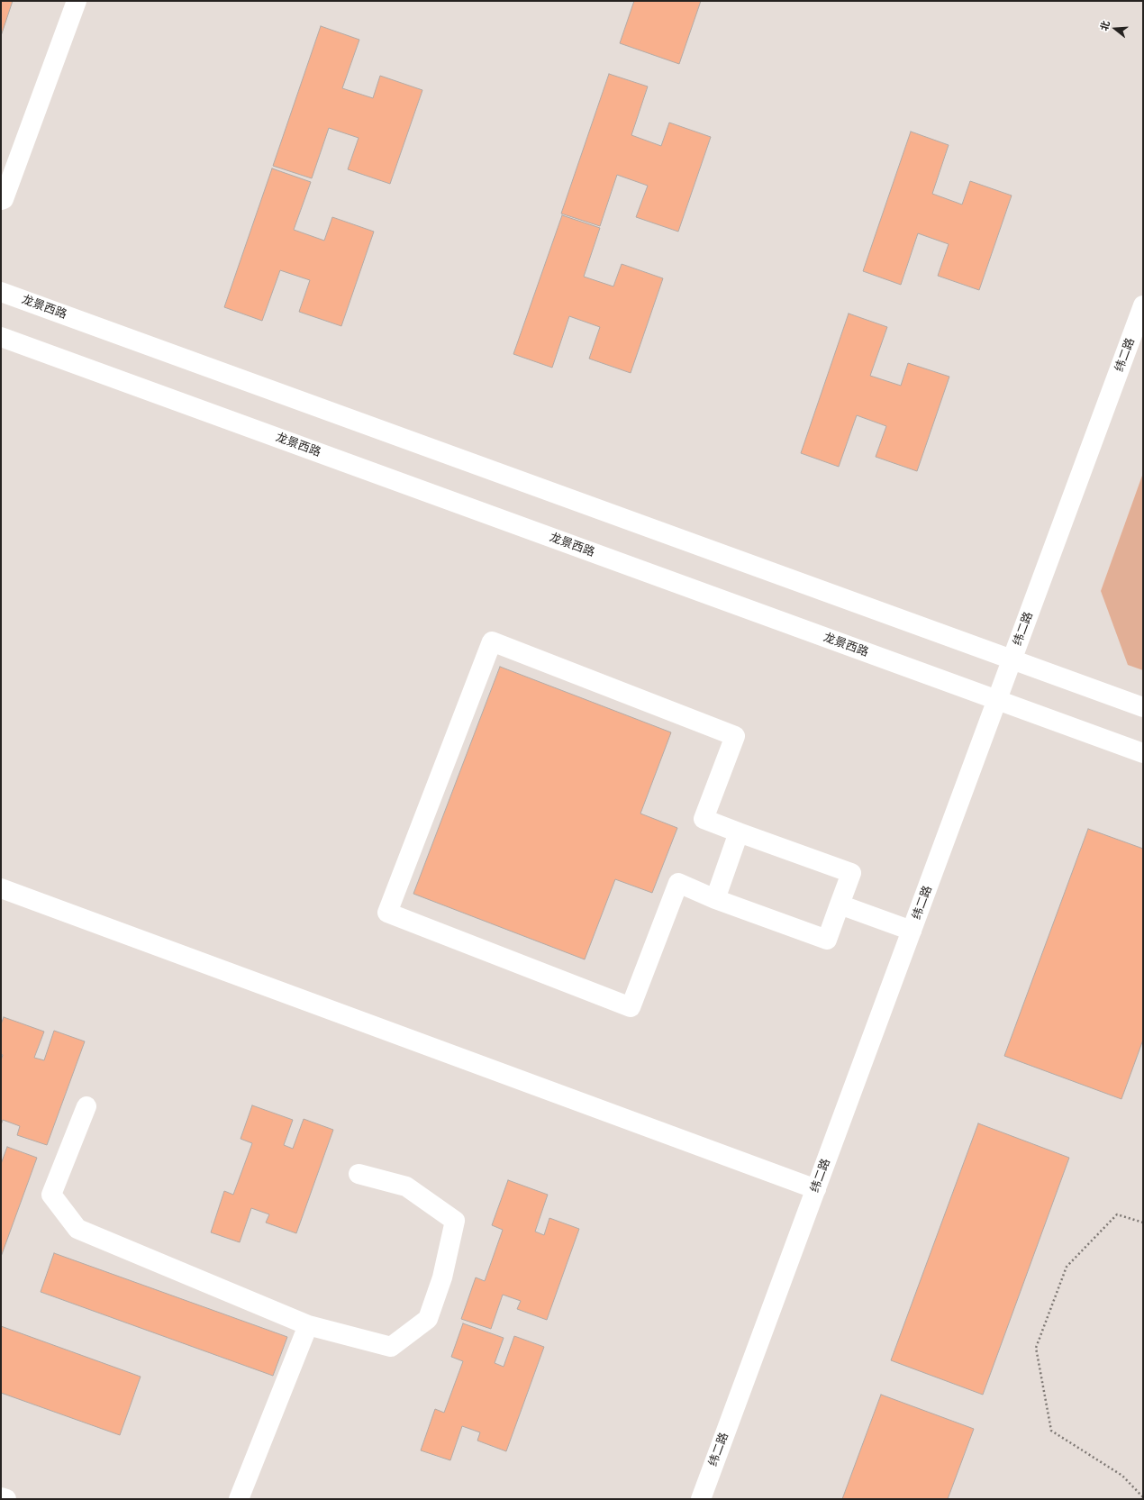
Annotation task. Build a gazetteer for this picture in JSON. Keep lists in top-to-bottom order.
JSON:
{
  "streets": {
    "main road": ["龙景西路", "纬二路"]
  },
  "crossings": [
    ["龙景西路", "纬二路"]
  ],
  "north": "left"
}
